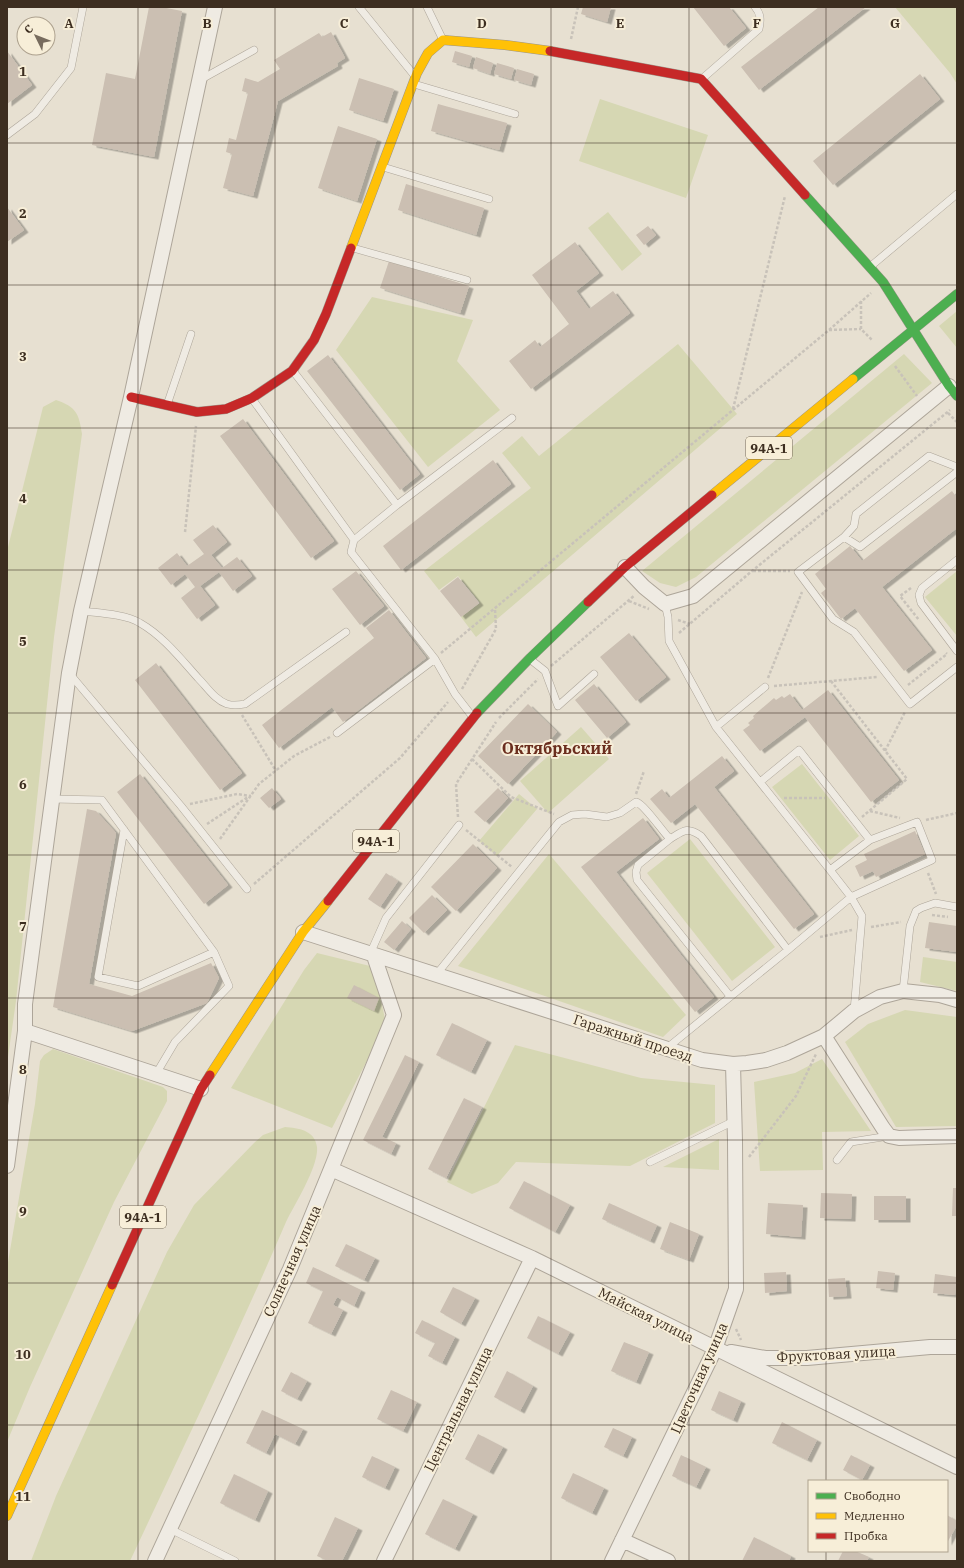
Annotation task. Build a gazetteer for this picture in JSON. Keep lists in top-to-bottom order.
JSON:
{
  "streets": {
    "main road": ["94А-1"],
    "street": [
      "Гаражный проезд",
      "Солнечная улица",
      "Майская улица",
      "Фруктовая улица",
      "Цветочная улица",
      "Центральная улица"
    ]
  },
  "crossings": [
    ["94А-1", "Гаражный проезд"],
    ["Гаражный проезд", "Солнечная улица"],
    ["Гаражный проезд", "Цветочная улица"],
    ["Солнечная улица", "Майская улица"],
    ["Майская улица", "Фруктовая улица"],
    ["Майская улица", "Цветочная улица"],
    ["Майская улица", "Центральная улица"],
    ["Фруктовая улица", "Цветочная улица"]
  ],
  "districts": ["Октябрьский"],
  "legend": ["Свободно", "Медленно", "Пробка"],
  "north": "top left",
  "grid": {
    "columns": [
      "A",
      "B",
      "C",
      "D",
      "E",
      "F",
      "G"
    ],
    "rows": [
      "1",
      "2",
      "3",
      "4",
      "5",
      "6",
      "7",
      "8",
      "9",
      "10",
      "11"
    ]
  }
}
